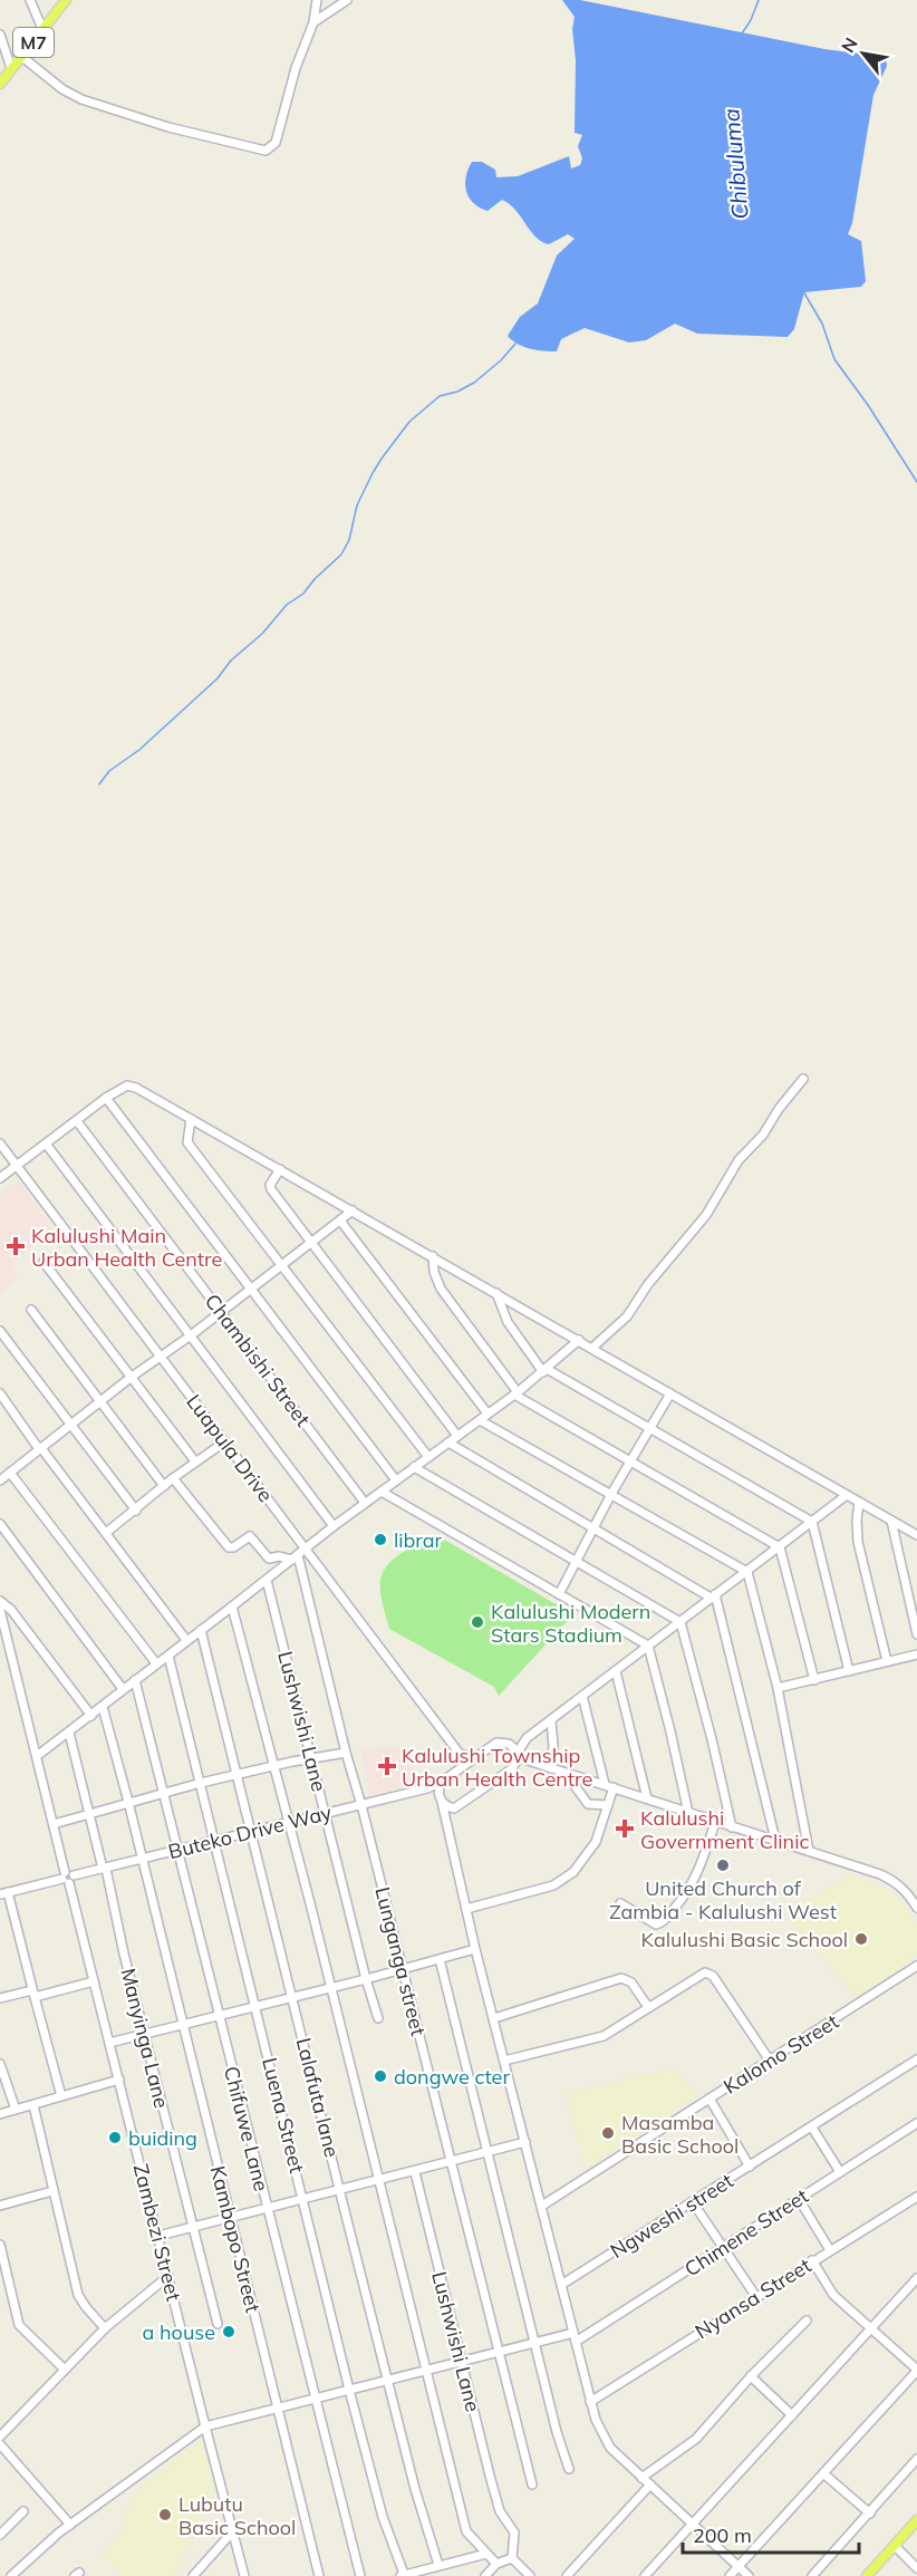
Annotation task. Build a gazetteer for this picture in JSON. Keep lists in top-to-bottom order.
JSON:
{
  "streets": {
    "main road": ["M7"],
    "street": [
      "Chambishi Street",
      "Luapula Drive",
      "Lushwishi Lane",
      "Buteko Drive Way",
      "Lunganga street",
      "Manyinga Lane",
      "Kalomo Street",
      "Lalafuta lane",
      "Luena Street",
      "Chifuwe Lane",
      "Ngweshi street",
      "Zambezi Street",
      "Chimene Street",
      "Kambopo Street",
      "Nyansa Street"
    ]
  },
  "crossings": [
    ["Lushwishi Lane", "Buteko Drive Way"],
    ["Buteko Drive Way", "Lunganga street"],
    ["Buteko Drive Way", "Manyinga Lane"],
    ["Buteko Drive Way", "Lalafuta lane"],
    ["Buteko Drive Way", "Luena Street"],
    ["Buteko Drive Way", "Chifuwe Lane"],
    ["Buteko Drive Way", "Zambezi Street"],
    ["Buteko Drive Way", "Kambopo Street"]
  ],
  "water": ["Chibuluma"],
  "places": {
    "health": ["Kalulushi Main Urban Health Centre", "Kalulushi Township Urban Health Centre", "Kalulushi Government Clinic"],
    "other": [
      "librar",
      "Kalulushi Modern Stars Stadium",
      "United Church of Zambia - Kalulushi West",
      "Kalulushi Basic School",
      "dongwe cter",
      "Masamba Basic School",
      "buiding",
      "a house",
      "Lubutu Basic School"
    ]
  },
  "scale_bar": "200 m",
  "north": "top left"
}
